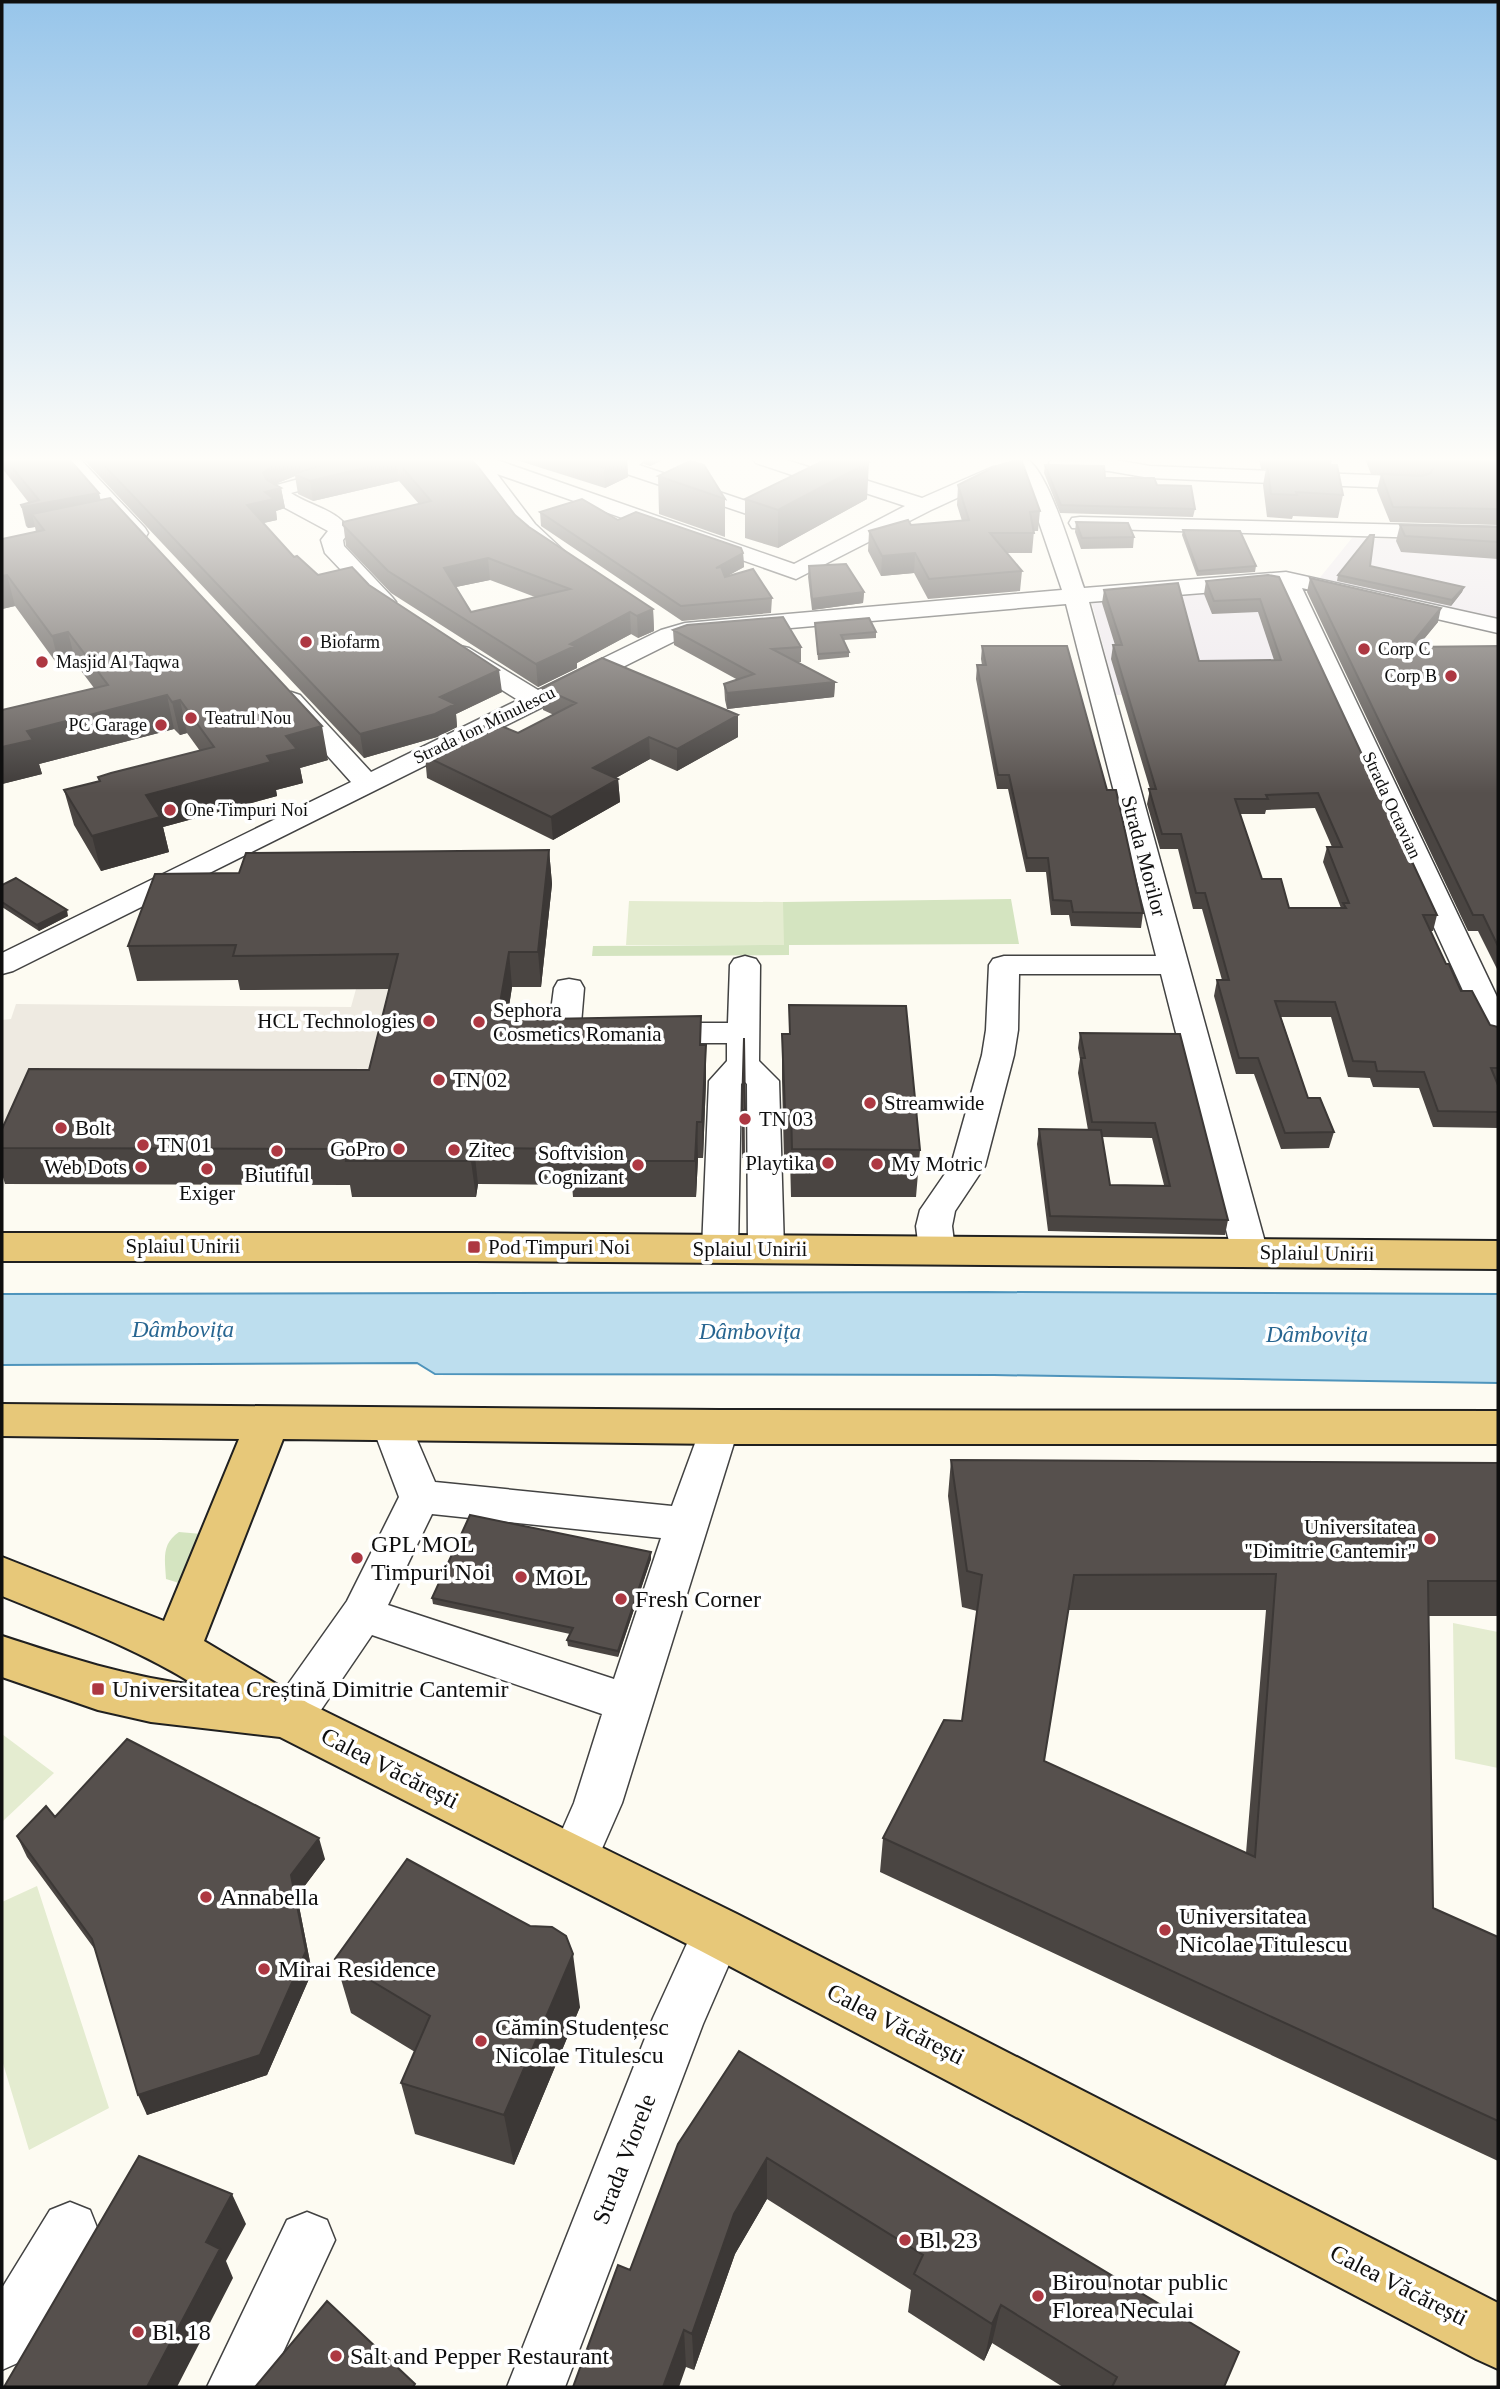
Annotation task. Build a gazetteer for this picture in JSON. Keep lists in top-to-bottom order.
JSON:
{
  "streets": {
    "main road": ["Splaiul Unirii", "Calea Văcărești"],
    "street": [
      "Strada Ion Minulescu",
      "Strada Octavian",
      "Strada Morilor",
      "Strada Viorele"
    ]
  },
  "crossings": [
    ["Strada Ion Minulescu", "Strada Octavian"],
    ["Strada Ion Minulescu", "Strada Morilor"],
    ["Strada Morilor", "Splaiul Unirii"],
    ["Calea Văcărești", "Strada Viorele"]
  ],
  "water": ["Dâmbovița"],
  "places": {
    "other": [
      "Biofarm",
      "Corp C",
      "Masjid Al Taqwa",
      "Corp B",
      "Teatrul Nou",
      "PC Garage",
      "One Timpuri Noi",
      "HCL Technologies",
      "Sephora Cosmetics Romania",
      "TN 02",
      "Streamwide",
      "TN 03",
      "Bolt",
      "TN 01",
      "GoPro",
      "Zitec",
      "Biutiful",
      "Playtika",
      "My Motric",
      "Softvision Cognizant",
      "Web Dots",
      "Exiger",
      "Universitatea \"Dimitrie Cantemir\"",
      "GPL MOL Timpuri Noi",
      "MOL",
      "Fresh Corner",
      "Annabella",
      "Universitatea Nicolae Titulescu",
      "Mirai Residence",
      "Cămin Studențesc Nicolae Titulescu",
      "Bl. 23",
      "Birou notar public Florea Neculai",
      "Bl. 18",
      "Salt and Pepper Restaurant"
    ],
    "transit": ["Pod Timpuri Noi", "Universitatea Creștină Dimitrie Cantemir"]
  }
}
